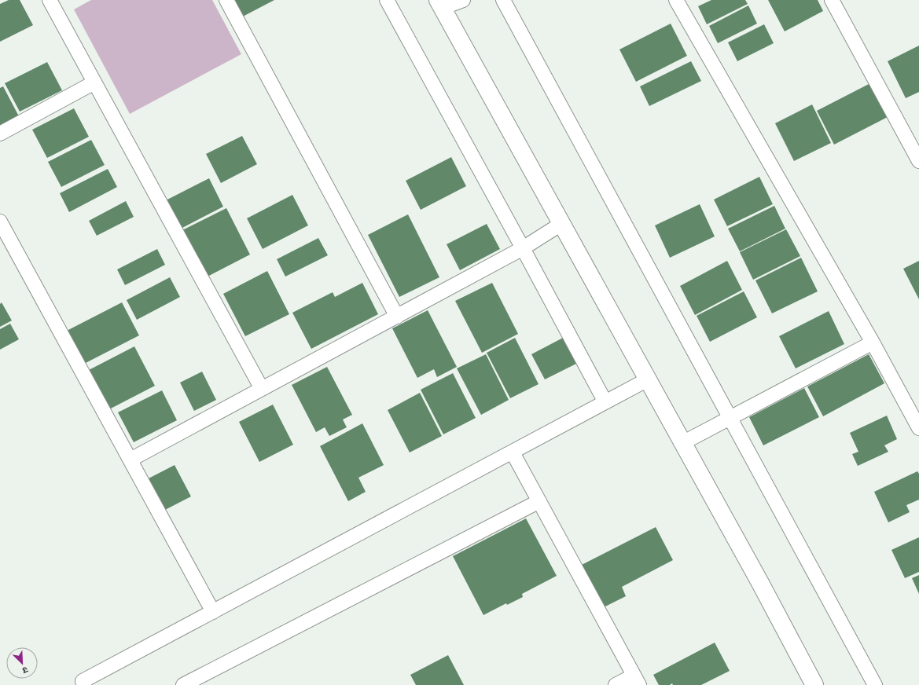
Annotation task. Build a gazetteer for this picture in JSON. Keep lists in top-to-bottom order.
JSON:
{
  "north": "bottom right"
}
